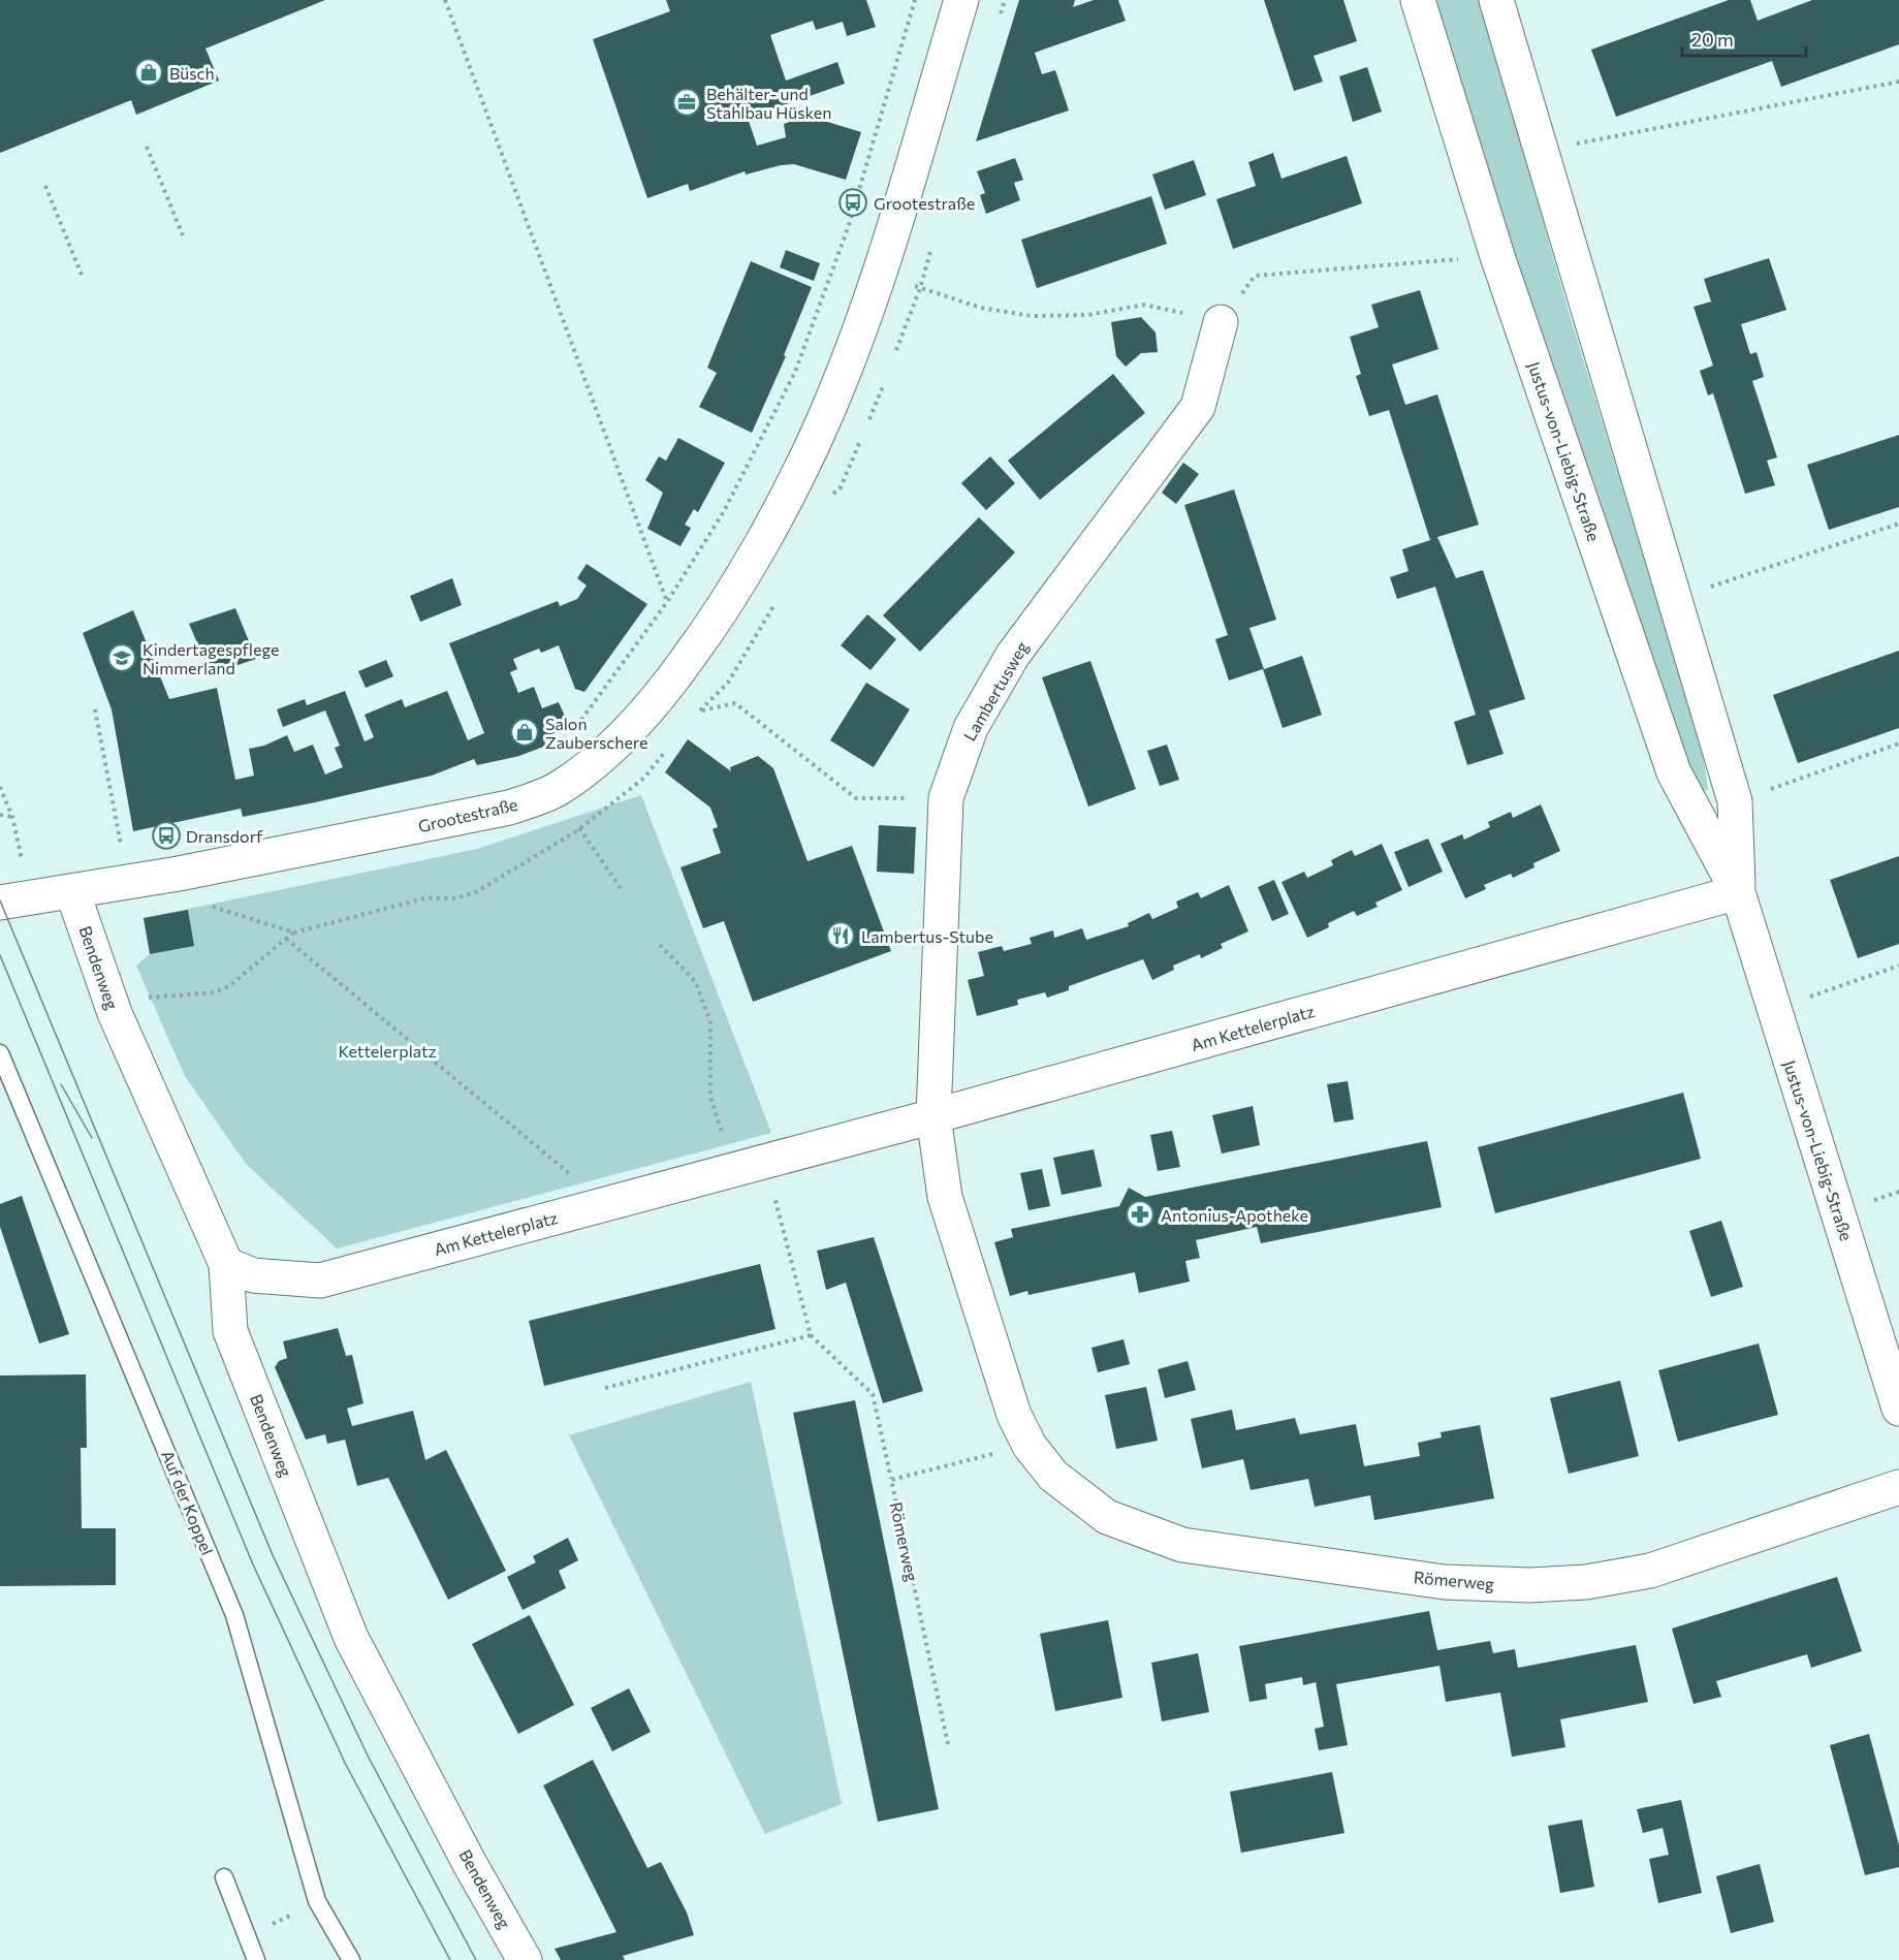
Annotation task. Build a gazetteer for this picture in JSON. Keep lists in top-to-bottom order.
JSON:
{
  "streets": {
    "street": [
      "Justus-von-Liebig-Straße",
      "Lambertusweg",
      "Grootestraße",
      "Bendenweg",
      "Am Kettelerplatz",
      "Römerweg"
    ],
    "lane": ["Auf der Koppel"]
  },
  "crossings": [
    ["Justus-von-Liebig-Straße", "Am Kettelerplatz"],
    ["Lambertusweg", "Am Kettelerplatz"],
    ["Lambertusweg", "Römerweg"],
    ["Grootestraße", "Bendenweg"],
    ["Bendenweg", "Am Kettelerplatz"],
    ["Am Kettelerplatz", "Römerweg"]
  ],
  "parks": ["Kettelerplatz"],
  "places": {
    "shop": ["Büsch", "Salon Zauberschere"],
    "office": ["Behälter- und Stahlbau Hüsken"],
    "bus stop": ["Grootestraße", "Dransdorf"],
    "school or university": ["Kindertagespflege Nimmerland"],
    "restaurant": ["Lambertus-Stube"],
    "pharmacy": ["Antonius-Apotheke"]
  },
  "scale_bar": "20 m"
}
